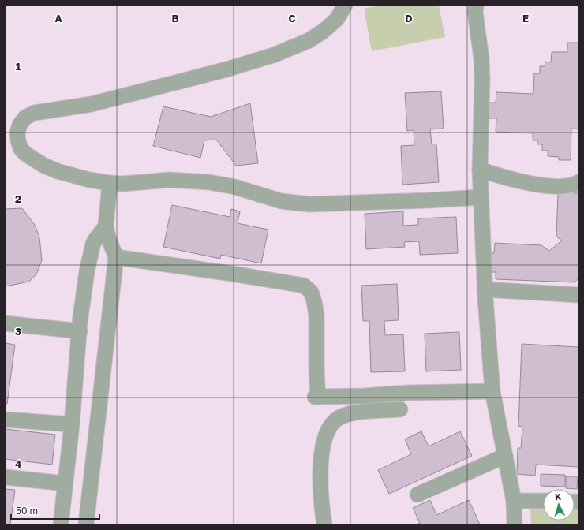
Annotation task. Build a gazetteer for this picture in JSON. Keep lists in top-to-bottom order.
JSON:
{
  "scale_bar": "50 m",
  "north": "top",
  "grid": {
    "columns": [
      "A",
      "B",
      "C",
      "D",
      "E"
    ],
    "rows": [
      "1",
      "2",
      "3",
      "4"
    ]
  }
}
